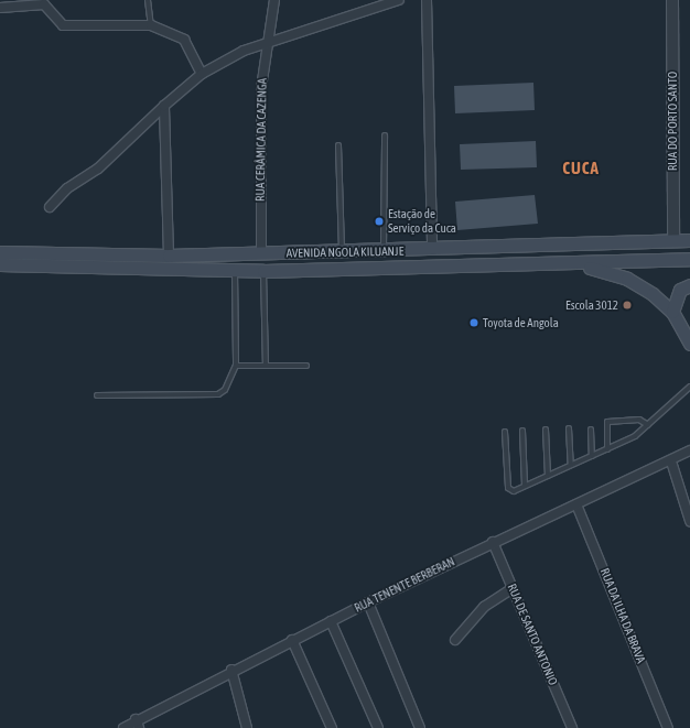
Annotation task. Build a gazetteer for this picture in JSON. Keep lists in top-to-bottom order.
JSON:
{
  "streets": {
    "main road": ["AVENIDA NGOLA KILUANJE"],
    "street": [
      "RUA DO PORTO SANTO",
      "RUA CERÂMICA DA CAZENGA",
      "RUA TENENTE BERBERAN",
      "RUA DA ILHA DA BRAVA",
      "RUA DE SANTO ANTONIO"
    ]
  },
  "crossings": [
    ["RUA DO PORTO SANTO", "AVENIDA NGOLA KILUANJE"],
    ["RUA CERÂMICA DA CAZENGA", "AVENIDA NGOLA KILUANJE"],
    ["RUA TENENTE BERBERAN", "RUA DA ILHA DA BRAVA"],
    ["RUA TENENTE BERBERAN", "RUA DE SANTO ANTONIO"]
  ],
  "districts": ["CUCA"],
  "places": ["Estação de Serviço da Cuca", "Escola 3012", "Toyota de Angola"]
}
